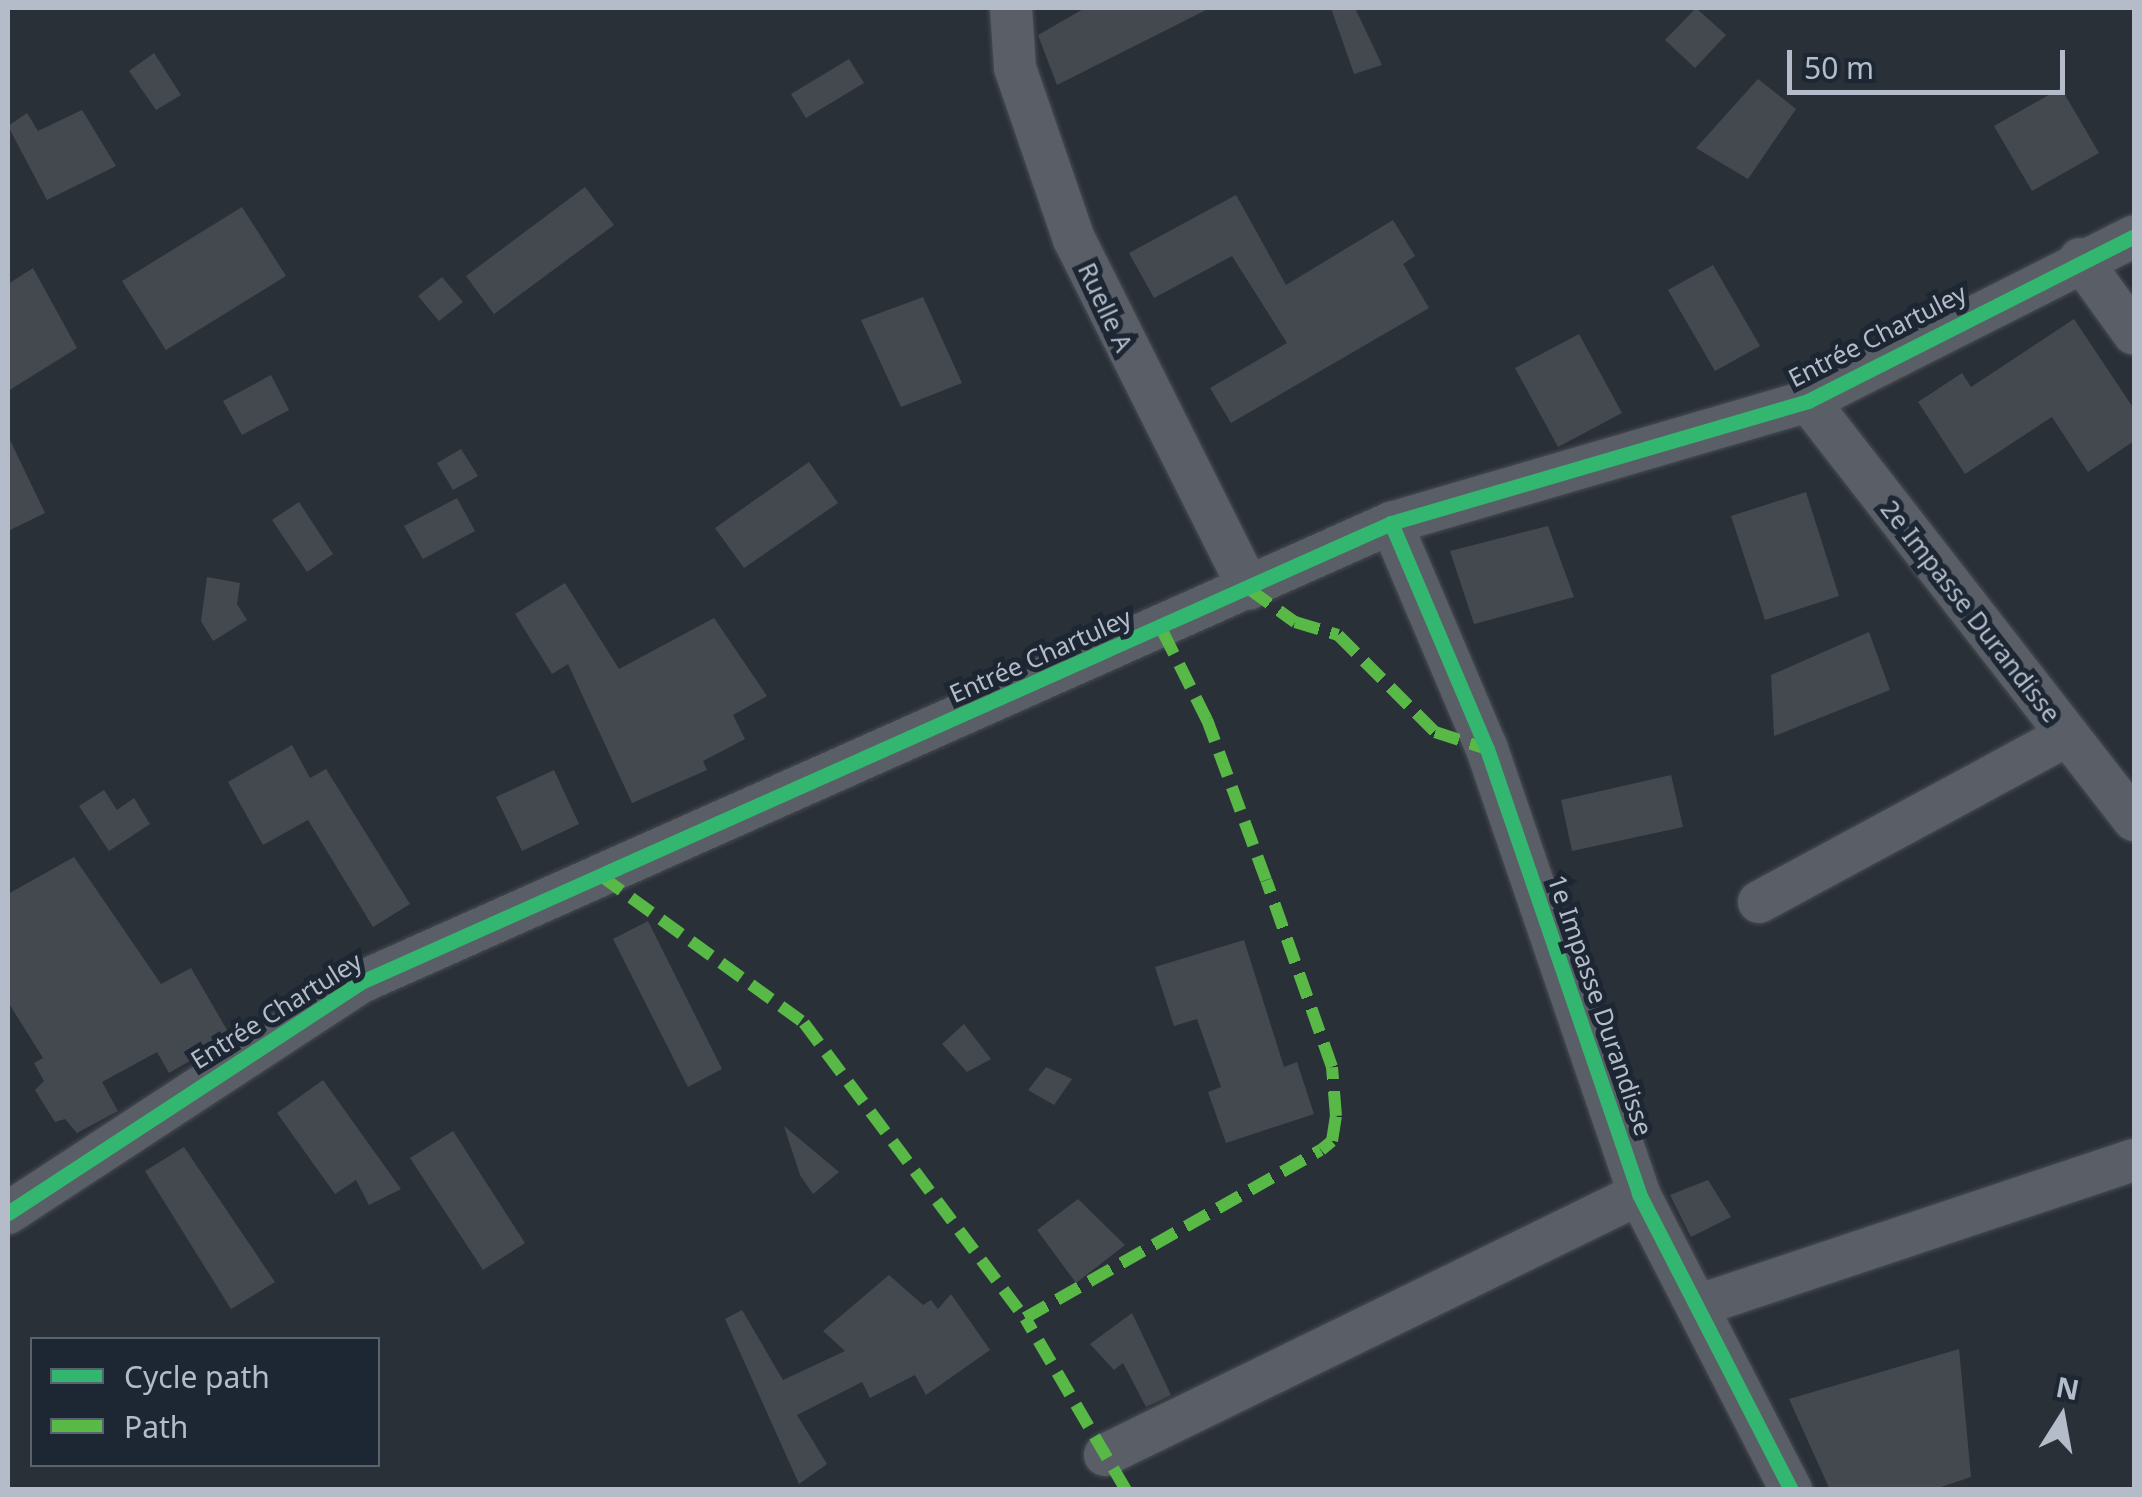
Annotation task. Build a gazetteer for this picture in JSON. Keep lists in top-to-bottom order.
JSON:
{
  "streets": {
    "street": [
      "Ruelle A",
      "Entrée Chartuley",
      "2e Impasse Durandisse",
      "1e Impasse Durandisse"
    ]
  },
  "crossings": [
    ["Ruelle A", "Entrée Chartuley"],
    ["Entrée Chartuley", "2e Impasse Durandisse"],
    ["Entrée Chartuley", "1e Impasse Durandisse"]
  ],
  "legend": ["Cycle path", "Path"],
  "scale_bar": "50 m",
  "north": "top"
}
